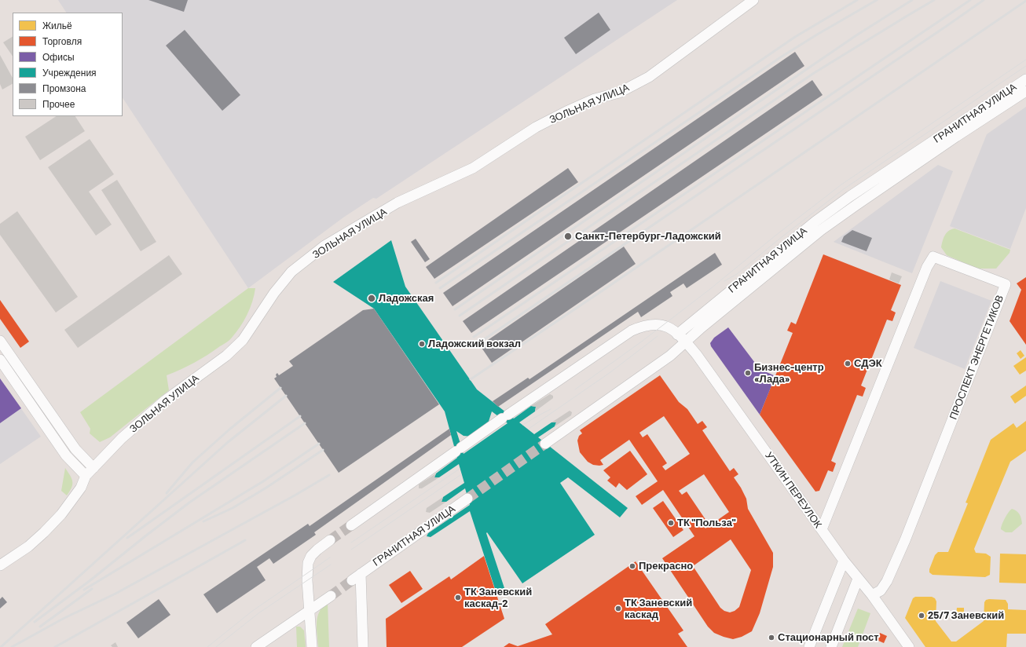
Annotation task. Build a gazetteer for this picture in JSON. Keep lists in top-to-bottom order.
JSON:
{
  "streets": {
    "street": [
      "ЗОЛЬНАЯ УЛИЦА",
      "ГРАНИТНАЯ УЛИЦА",
      "ПРОСПЕКТ ЭНЕРГЕТИКОВ",
      "УТКИН ПЕРЕУЛОК"
    ]
  },
  "crossings": [
    ["ГРАНИТНАЯ УЛИЦА", "УТКИН ПЕРЕУЛОК"],
    ["ПРОСПЕКТ ЭНЕРГЕТИКОВ", "УТКИН ПЕРЕУЛОК"]
  ],
  "places": [
    "Санкт-Петербург-Ладожский",
    "Ладожская",
    "Ладожский вокзал",
    "СДЭК",
    "Бизнес-центр «Лада»",
    "ТК \"Польза\"",
    "Прекрасно",
    "ТК Заневский каскад-2",
    "ТК Заневский каскад",
    "25/7 Заневский",
    "Стационарный пост"
  ],
  "legend": [
    "Жильё",
    "Торговля",
    "Офисы",
    "Учреждения",
    "Промзона",
    "Прочее"
  ]
}
